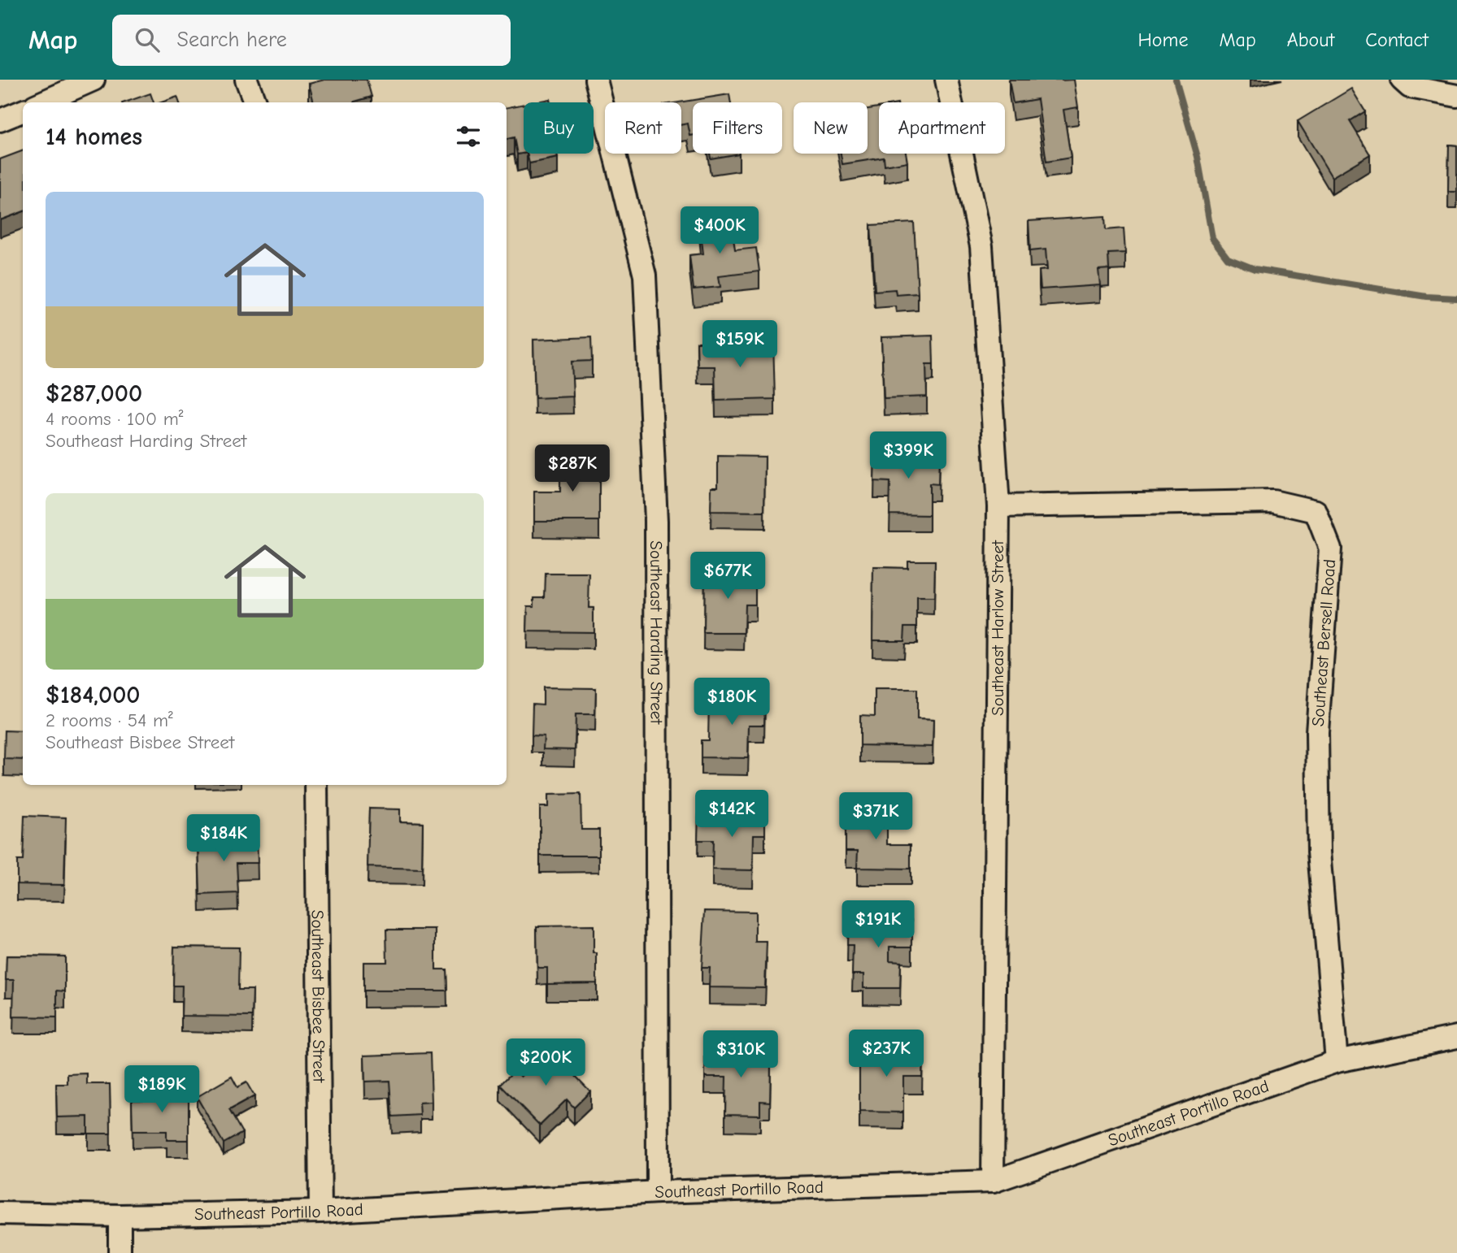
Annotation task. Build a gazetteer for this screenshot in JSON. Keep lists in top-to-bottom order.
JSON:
{
  "streets": {
    "street": [
      "Southeast Harlow Street",
      "Southeast Harding Street",
      "Southeast Bersell Road",
      "Southeast Bisbee Street",
      "Southeast Portillo Road"
    ]
  },
  "crossings": [
    ["Southeast Harlow Street", "Southeast Bersell Road"],
    ["Southeast Harlow Street", "Southeast Portillo Road"],
    ["Southeast Harding Street", "Southeast Portillo Road"],
    ["Southeast Bersell Road", "Southeast Portillo Road"],
    ["Southeast Bisbee Street", "Southeast Portillo Road"]
  ],
  "page": {
    "header": "Map",
    "search": "Search here",
    "nav": [
      "Home",
      "Map",
      "About",
      "Contact"
    ],
    "chip": [
      "Buy",
      "Rent",
      "Filters",
      "New",
      "Apartment"
    ],
    "heading": "14 homes",
    "list": [
      {
        "name": "$287,000",
        "note": "4 rooms · 100 m² · Southeast Harding Street"
      },
      {
        "name": "$184,000",
        "note": "2 rooms · 54 m² · Southeast Bisbee Street"
      }
    ],
    "price": [
      "$400K",
      "$159K",
      "$399K",
      "$287K",
      "$677K",
      "$180K",
      "$142K",
      "$371K",
      "$184K",
      "$191K",
      "$237K",
      "$310K",
      "$200K",
      "$189K"
    ]
  }
}
